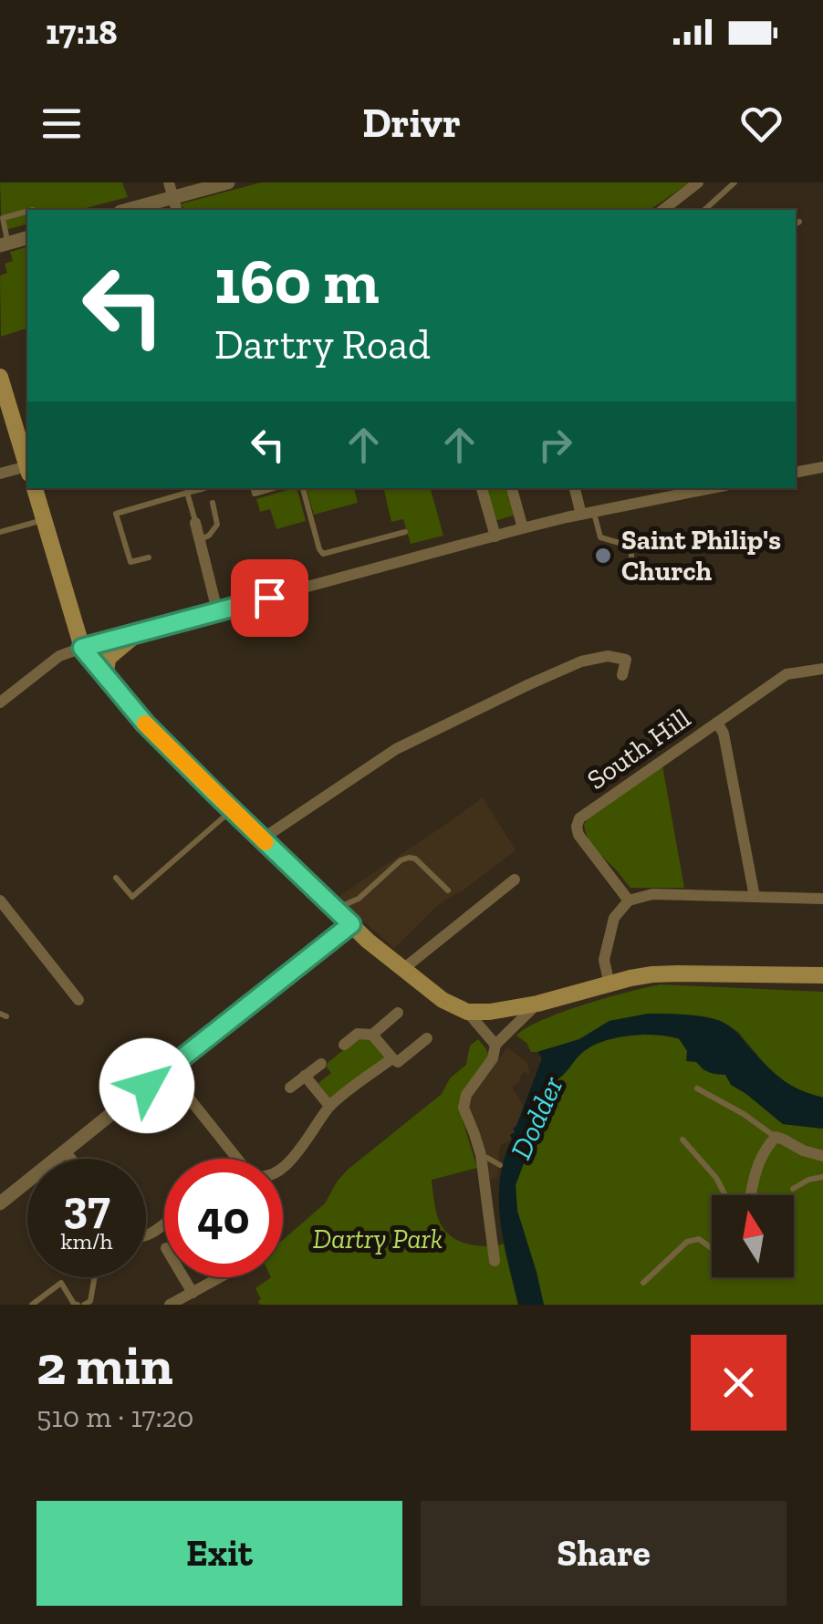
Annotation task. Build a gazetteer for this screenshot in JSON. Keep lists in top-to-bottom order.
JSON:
{
  "streets": {
    "street": ["South Hill"]
  },
  "water": ["Dodder"],
  "parks": ["Dartry Park"],
  "places": ["Saint Philip's Church"],
  "north": "top",
  "page": {
    "status": "17:18",
    "header": "Drivr",
    "turn": ["160 m", "Dartry Road"],
    "speed": "37 km/h",
    "limit": "40",
    "heading": ["2 min", "510 m · 17:20"],
    "buttons": ["Exit", "Share"]
  }
}
